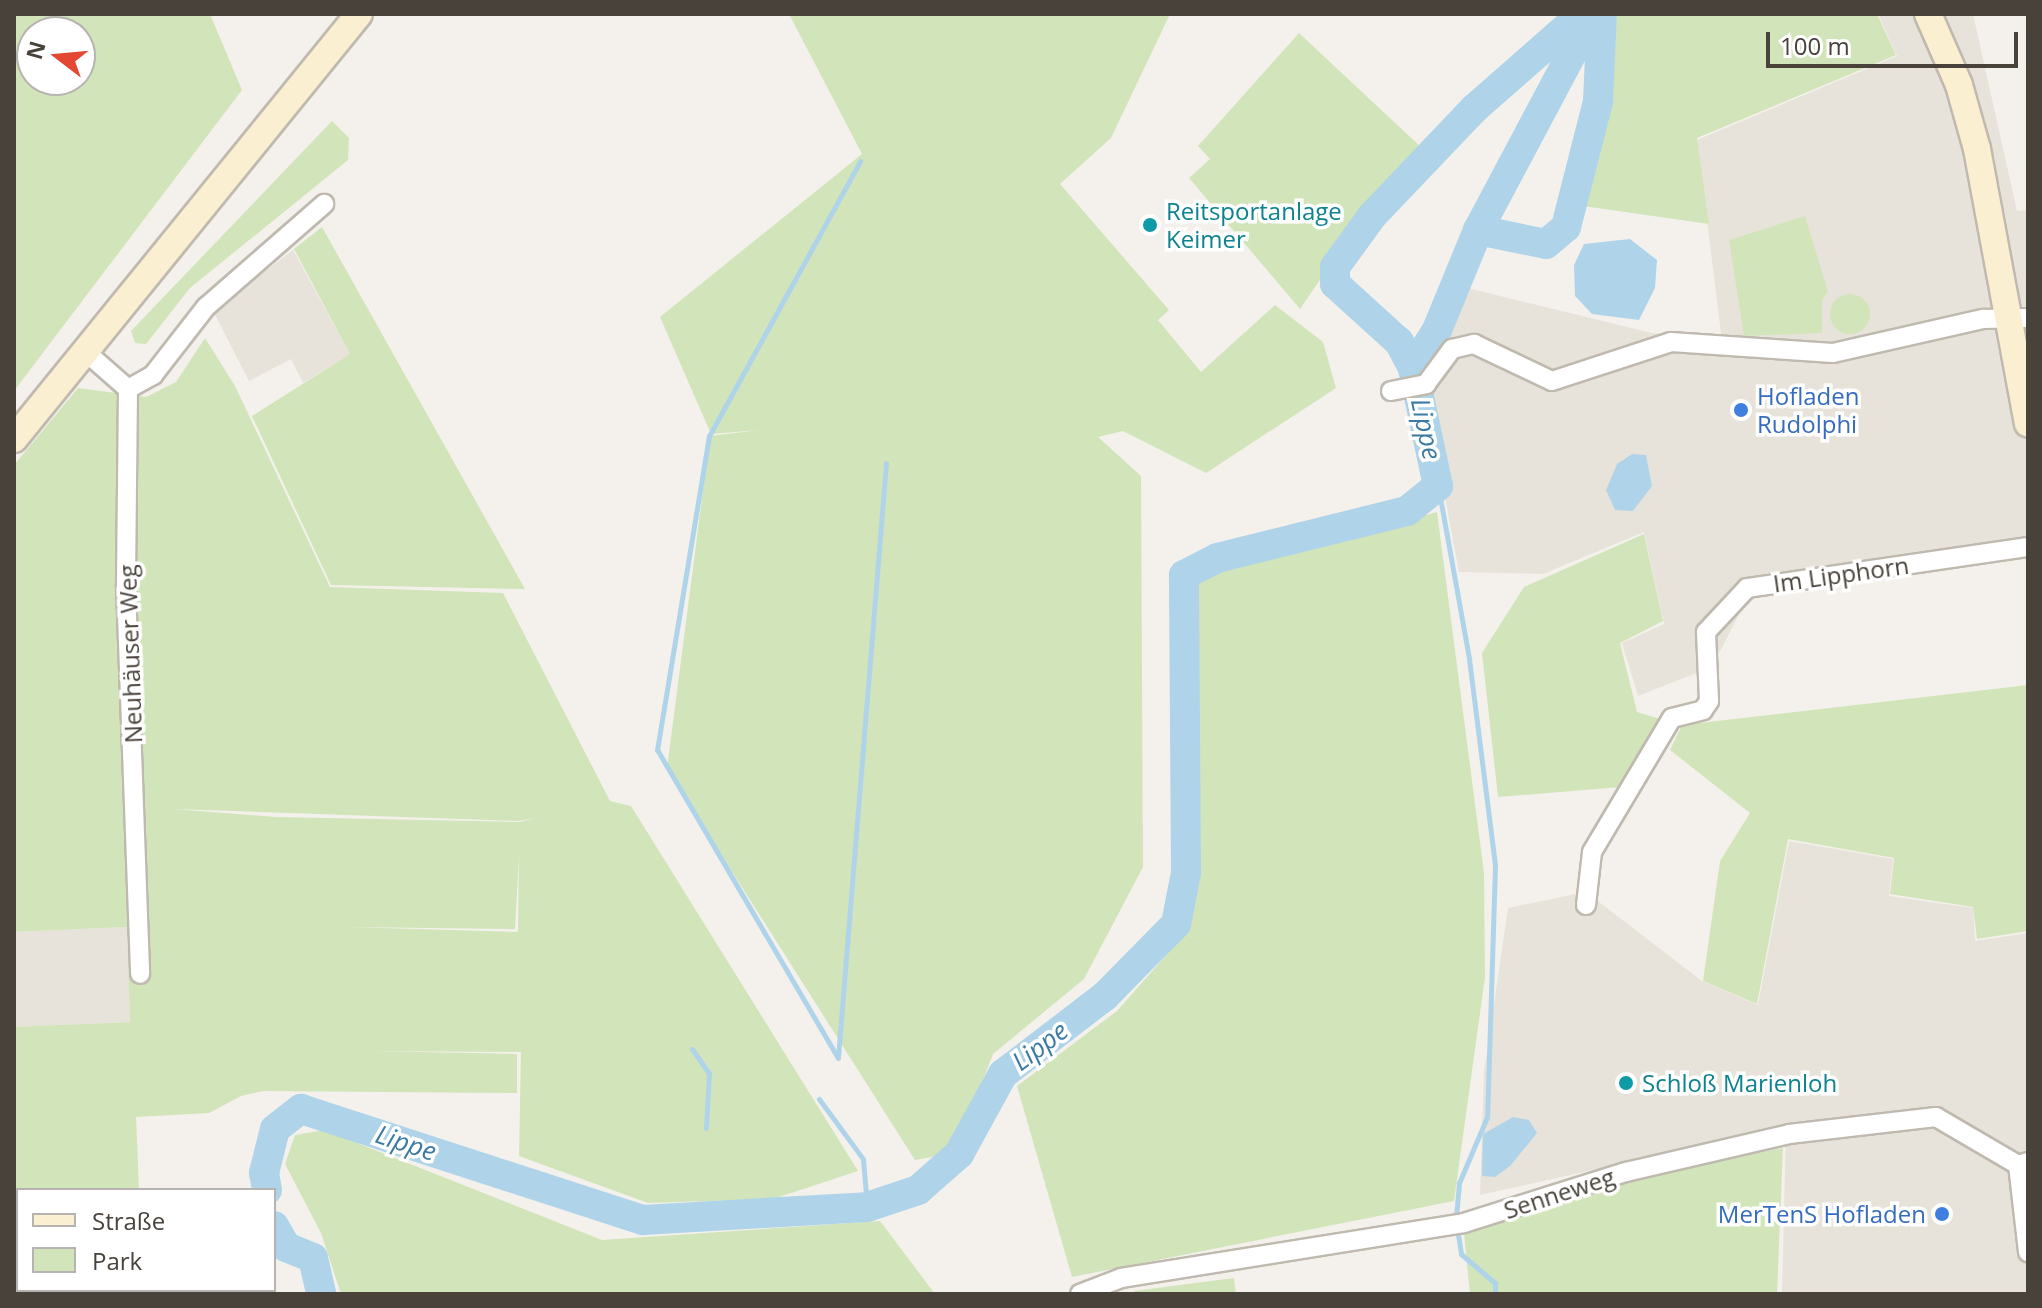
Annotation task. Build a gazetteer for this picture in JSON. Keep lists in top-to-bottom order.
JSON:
{
  "streets": {
    "street": ["Im Lipphorn", "Neuhäuser Weg", "Senneweg"]
  },
  "water": ["Lippe"],
  "places": [
    "Reitsportanlage Keimer",
    "Hofladen Rudolphi",
    "Schloß Marienloh",
    "MerTenS Hofladen"
  ],
  "legend": ["Straße", "Park"],
  "scale_bar": "100 m",
  "north": "left"
}
